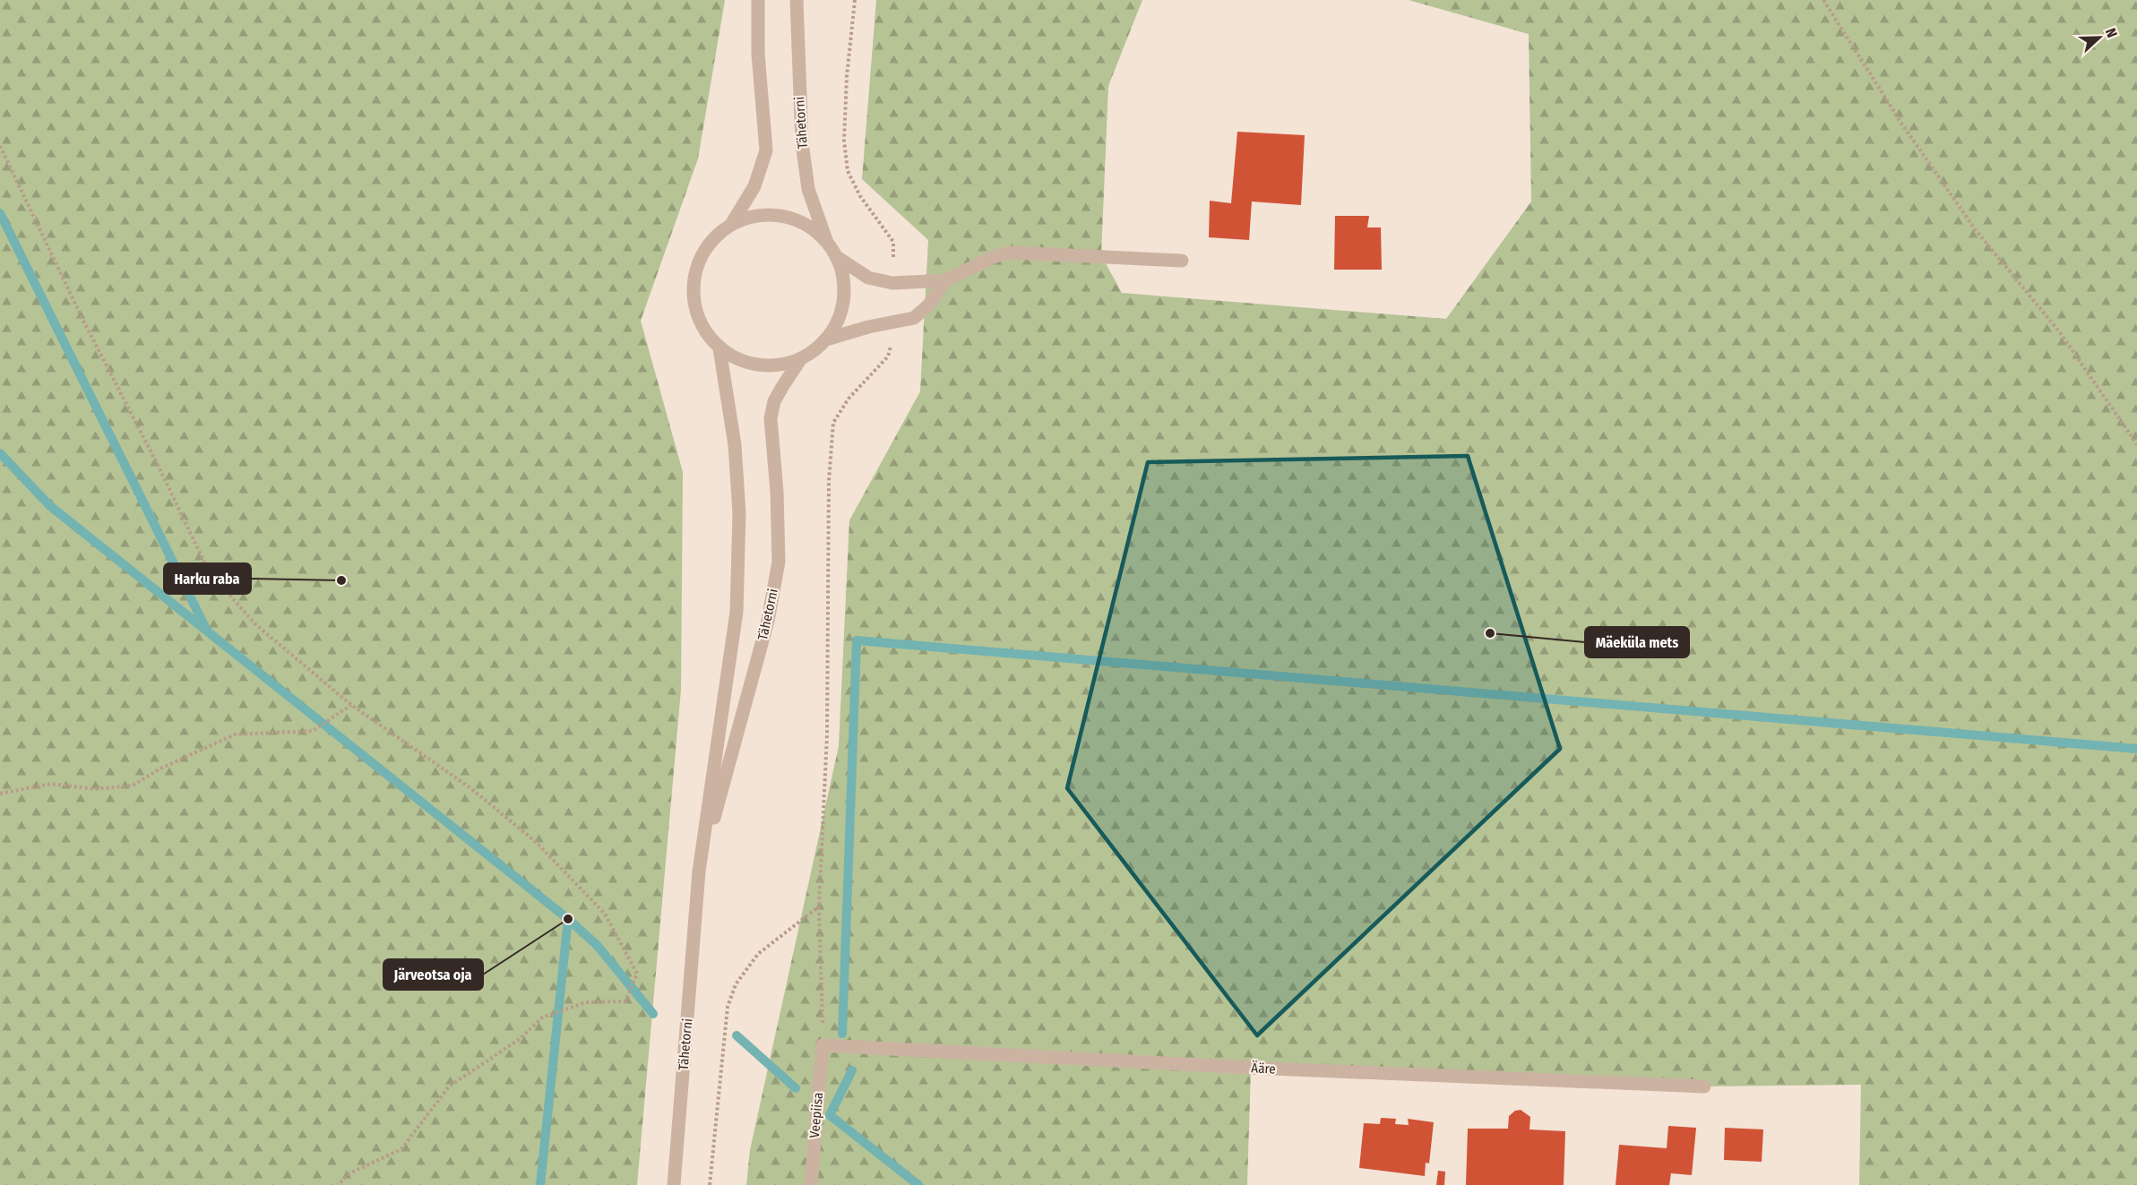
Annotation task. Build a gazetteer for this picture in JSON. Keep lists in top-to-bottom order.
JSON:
{
  "streets": {
    "street": ["Tähetorni", "Ääre", "Veepiisa"]
  },
  "crossings": [
    ["Ääre", "Veepiisa"]
  ],
  "places": ["Harku raba", "Mäeküla mets", "Järveotsa oja"],
  "north": "right"
}
